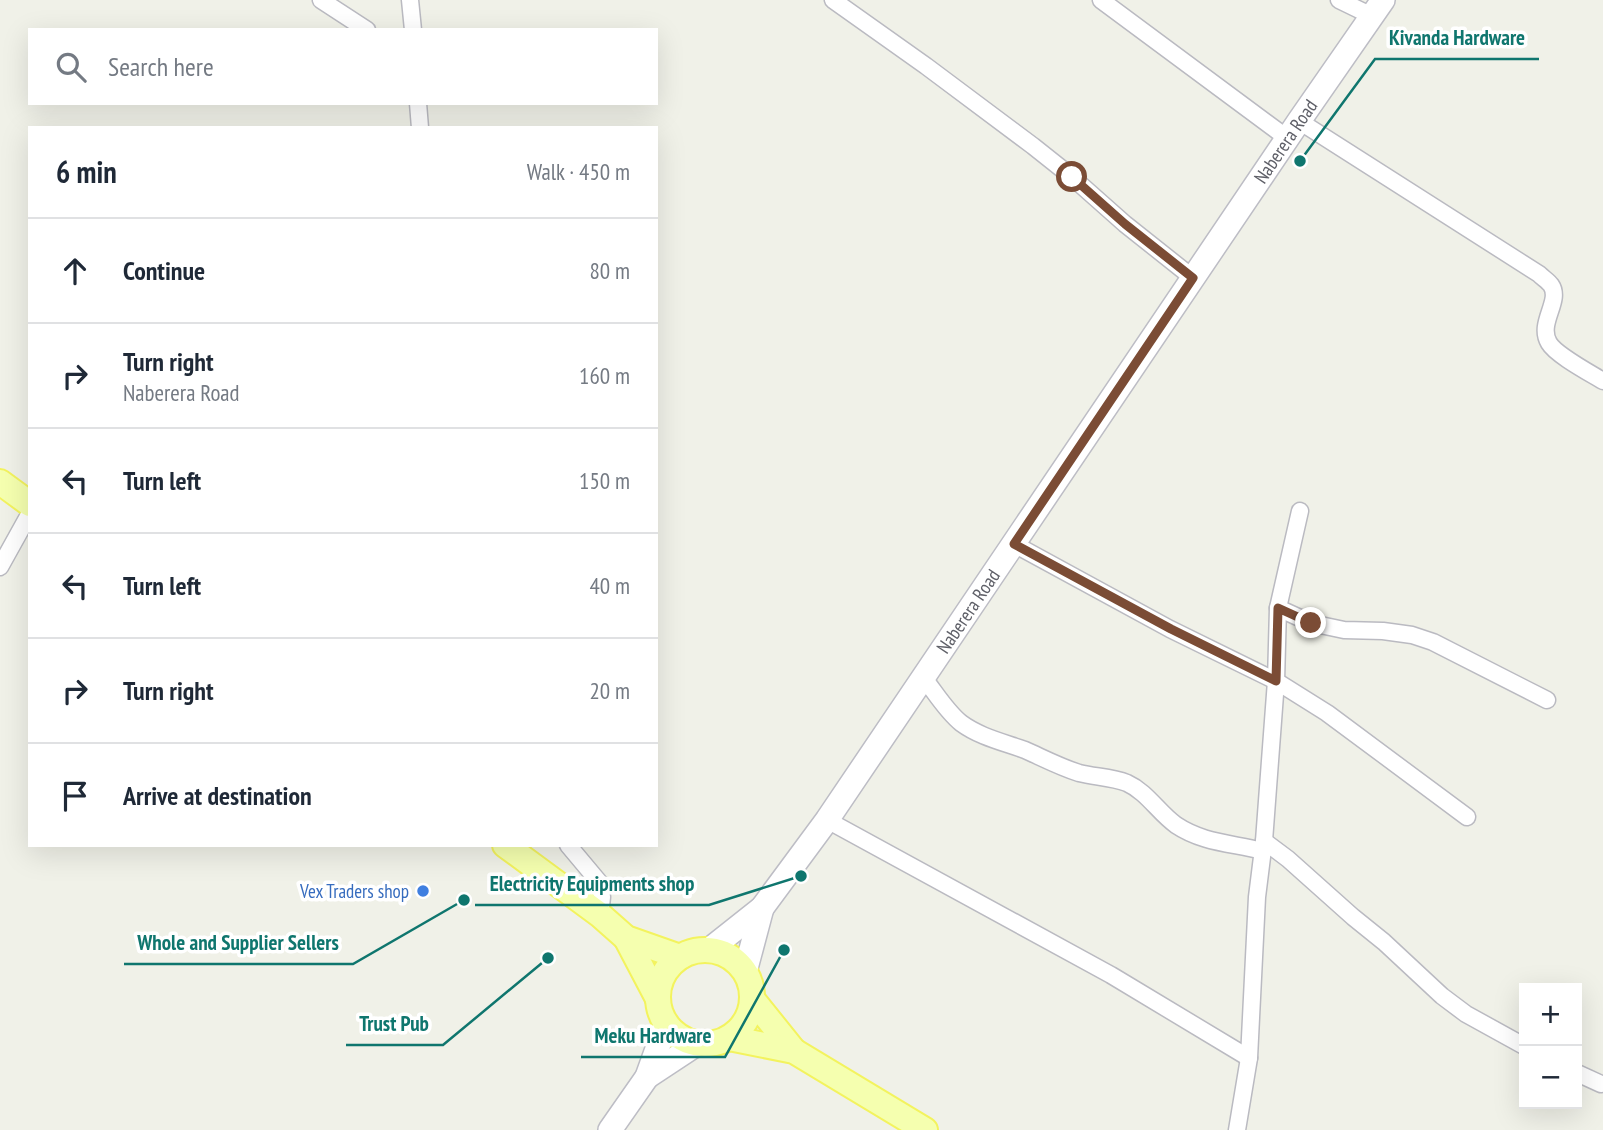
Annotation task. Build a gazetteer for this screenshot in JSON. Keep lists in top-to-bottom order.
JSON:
{
  "streets": {
    "street": ["Naberera Road"]
  },
  "places": [
    "Kivanda Hardware",
    "Electricity Equipments shop",
    "Vex Traders shop",
    "Whole and Supplier Sellers",
    "Meku Hardware",
    "Trust Pub"
  ],
  "page": {
    "search": "Search here",
    "heading": ["6 min", "Walk · 450 m"],
    "list": [
      ["Continue", "80 m"],
      ["Turn right", "Naberera Road", "160 m"],
      ["Turn left", "150 m"],
      ["Turn left", "40 m"],
      ["Turn right", "20 m"],
      "Arrive at destination"
    ],
    "map_buttons": ["+", "−"]
  }
}
